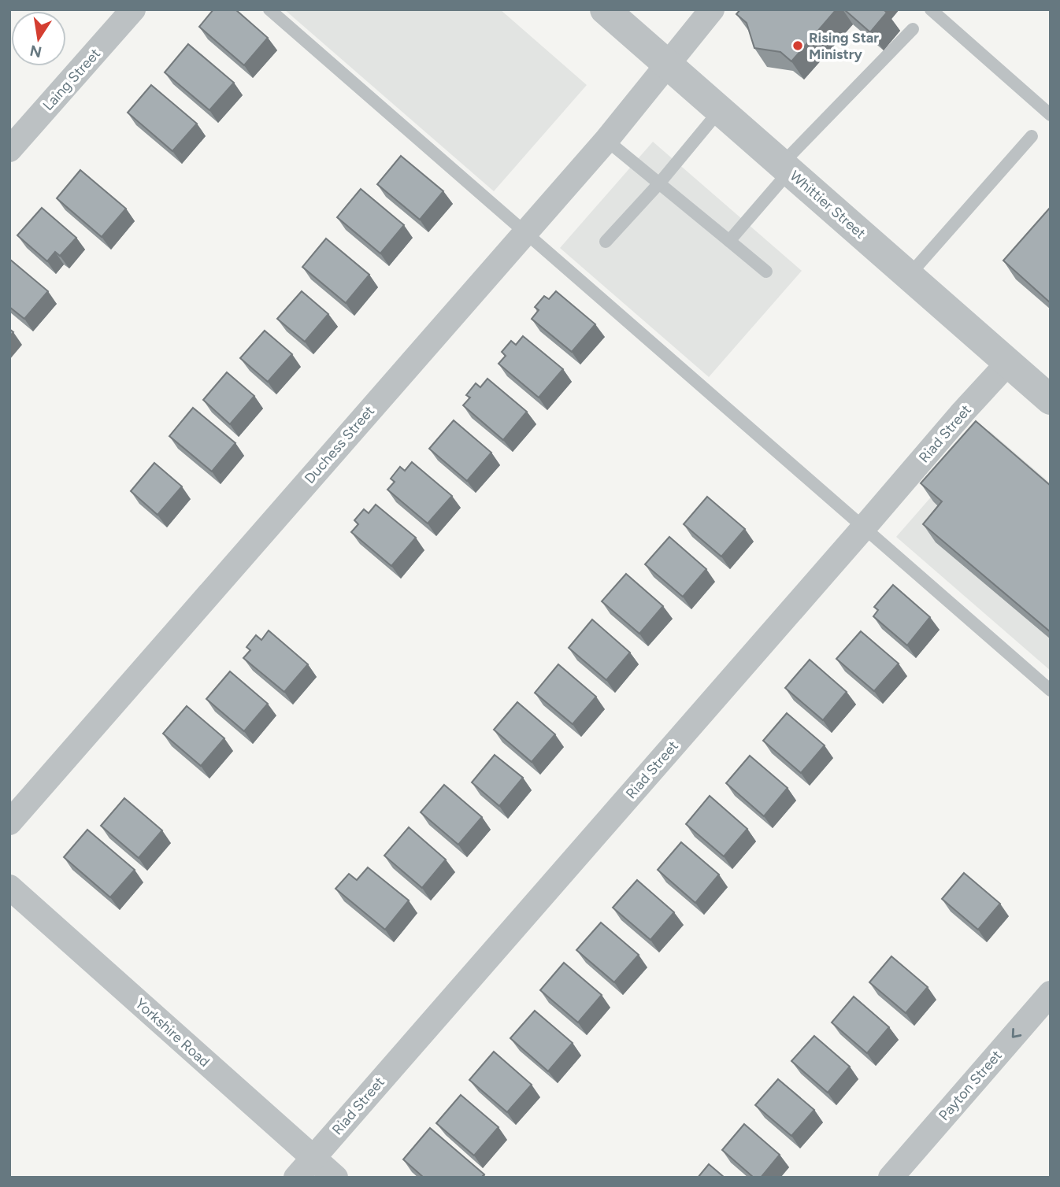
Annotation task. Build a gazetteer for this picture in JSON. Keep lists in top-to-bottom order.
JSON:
{
  "streets": {
    "street": [
      "Laing Street",
      "Whittier Street",
      "Riad Street",
      "Duchess Street",
      "Yorkshire Road",
      "Payton Street"
    ]
  },
  "crossings": [
    ["Whittier Street", "Riad Street"],
    ["Whittier Street", "Duchess Street"],
    ["Riad Street", "Yorkshire Road"]
  ],
  "one_way": ["Payton Street"],
  "places": ["Rising Star Ministry"],
  "north": "bottom"
}
